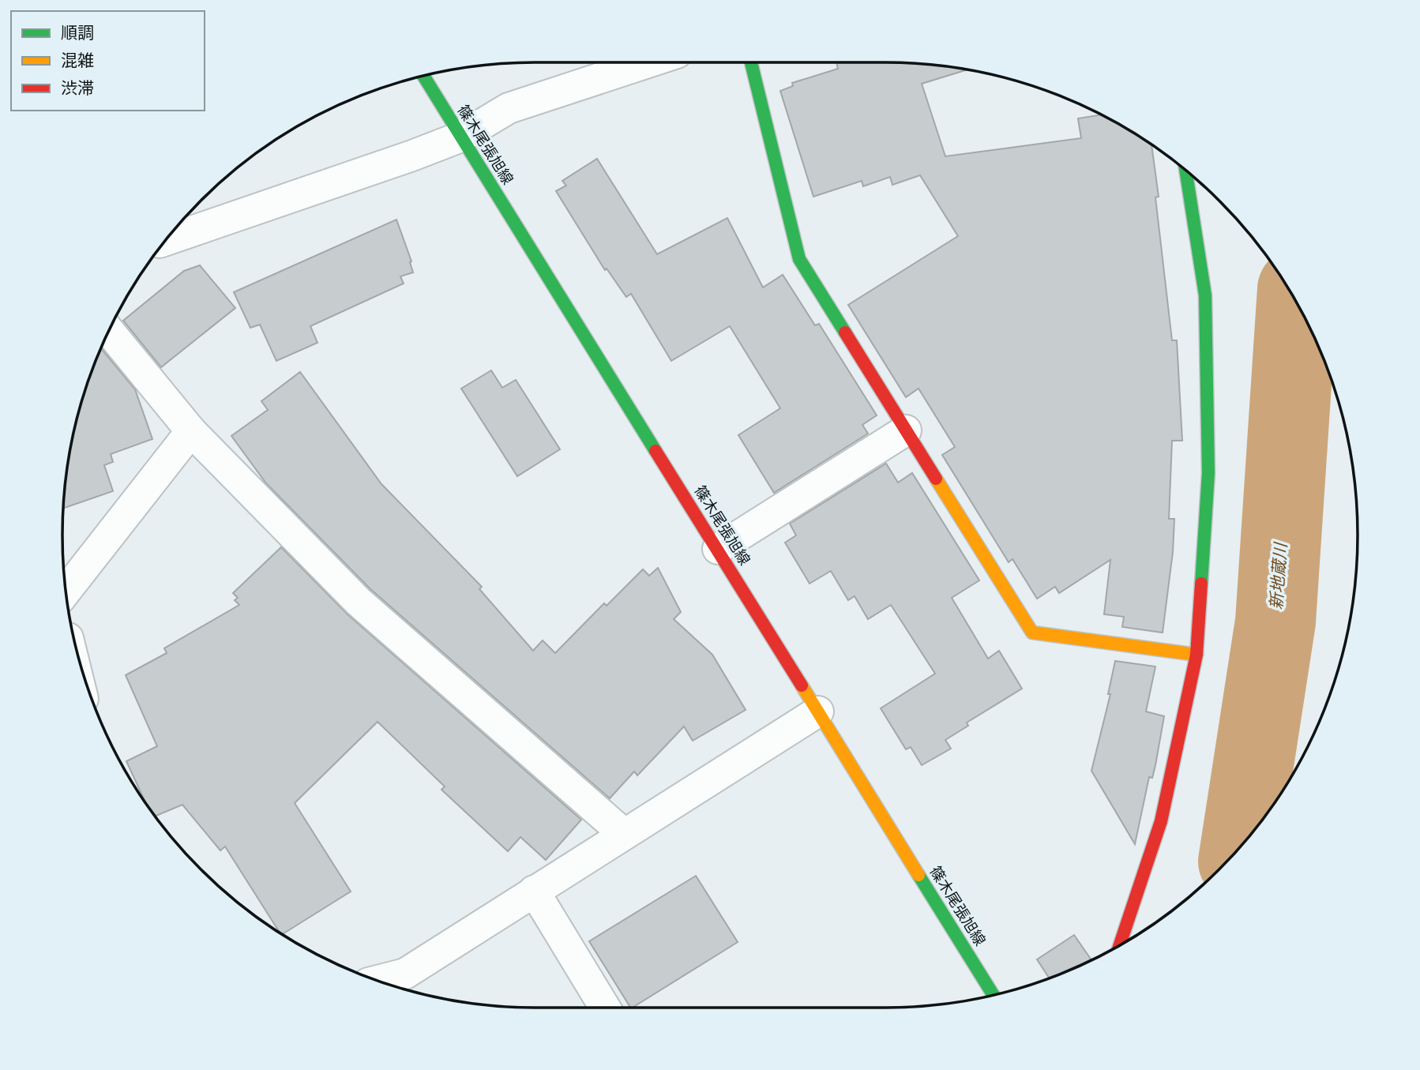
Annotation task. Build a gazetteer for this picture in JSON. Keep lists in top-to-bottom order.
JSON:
{
  "streets": {
    "street": ["篠木尾張旭線"]
  },
  "water": ["新地蔵川"],
  "legend": ["順調", "混雑", "渋滞"]
}
